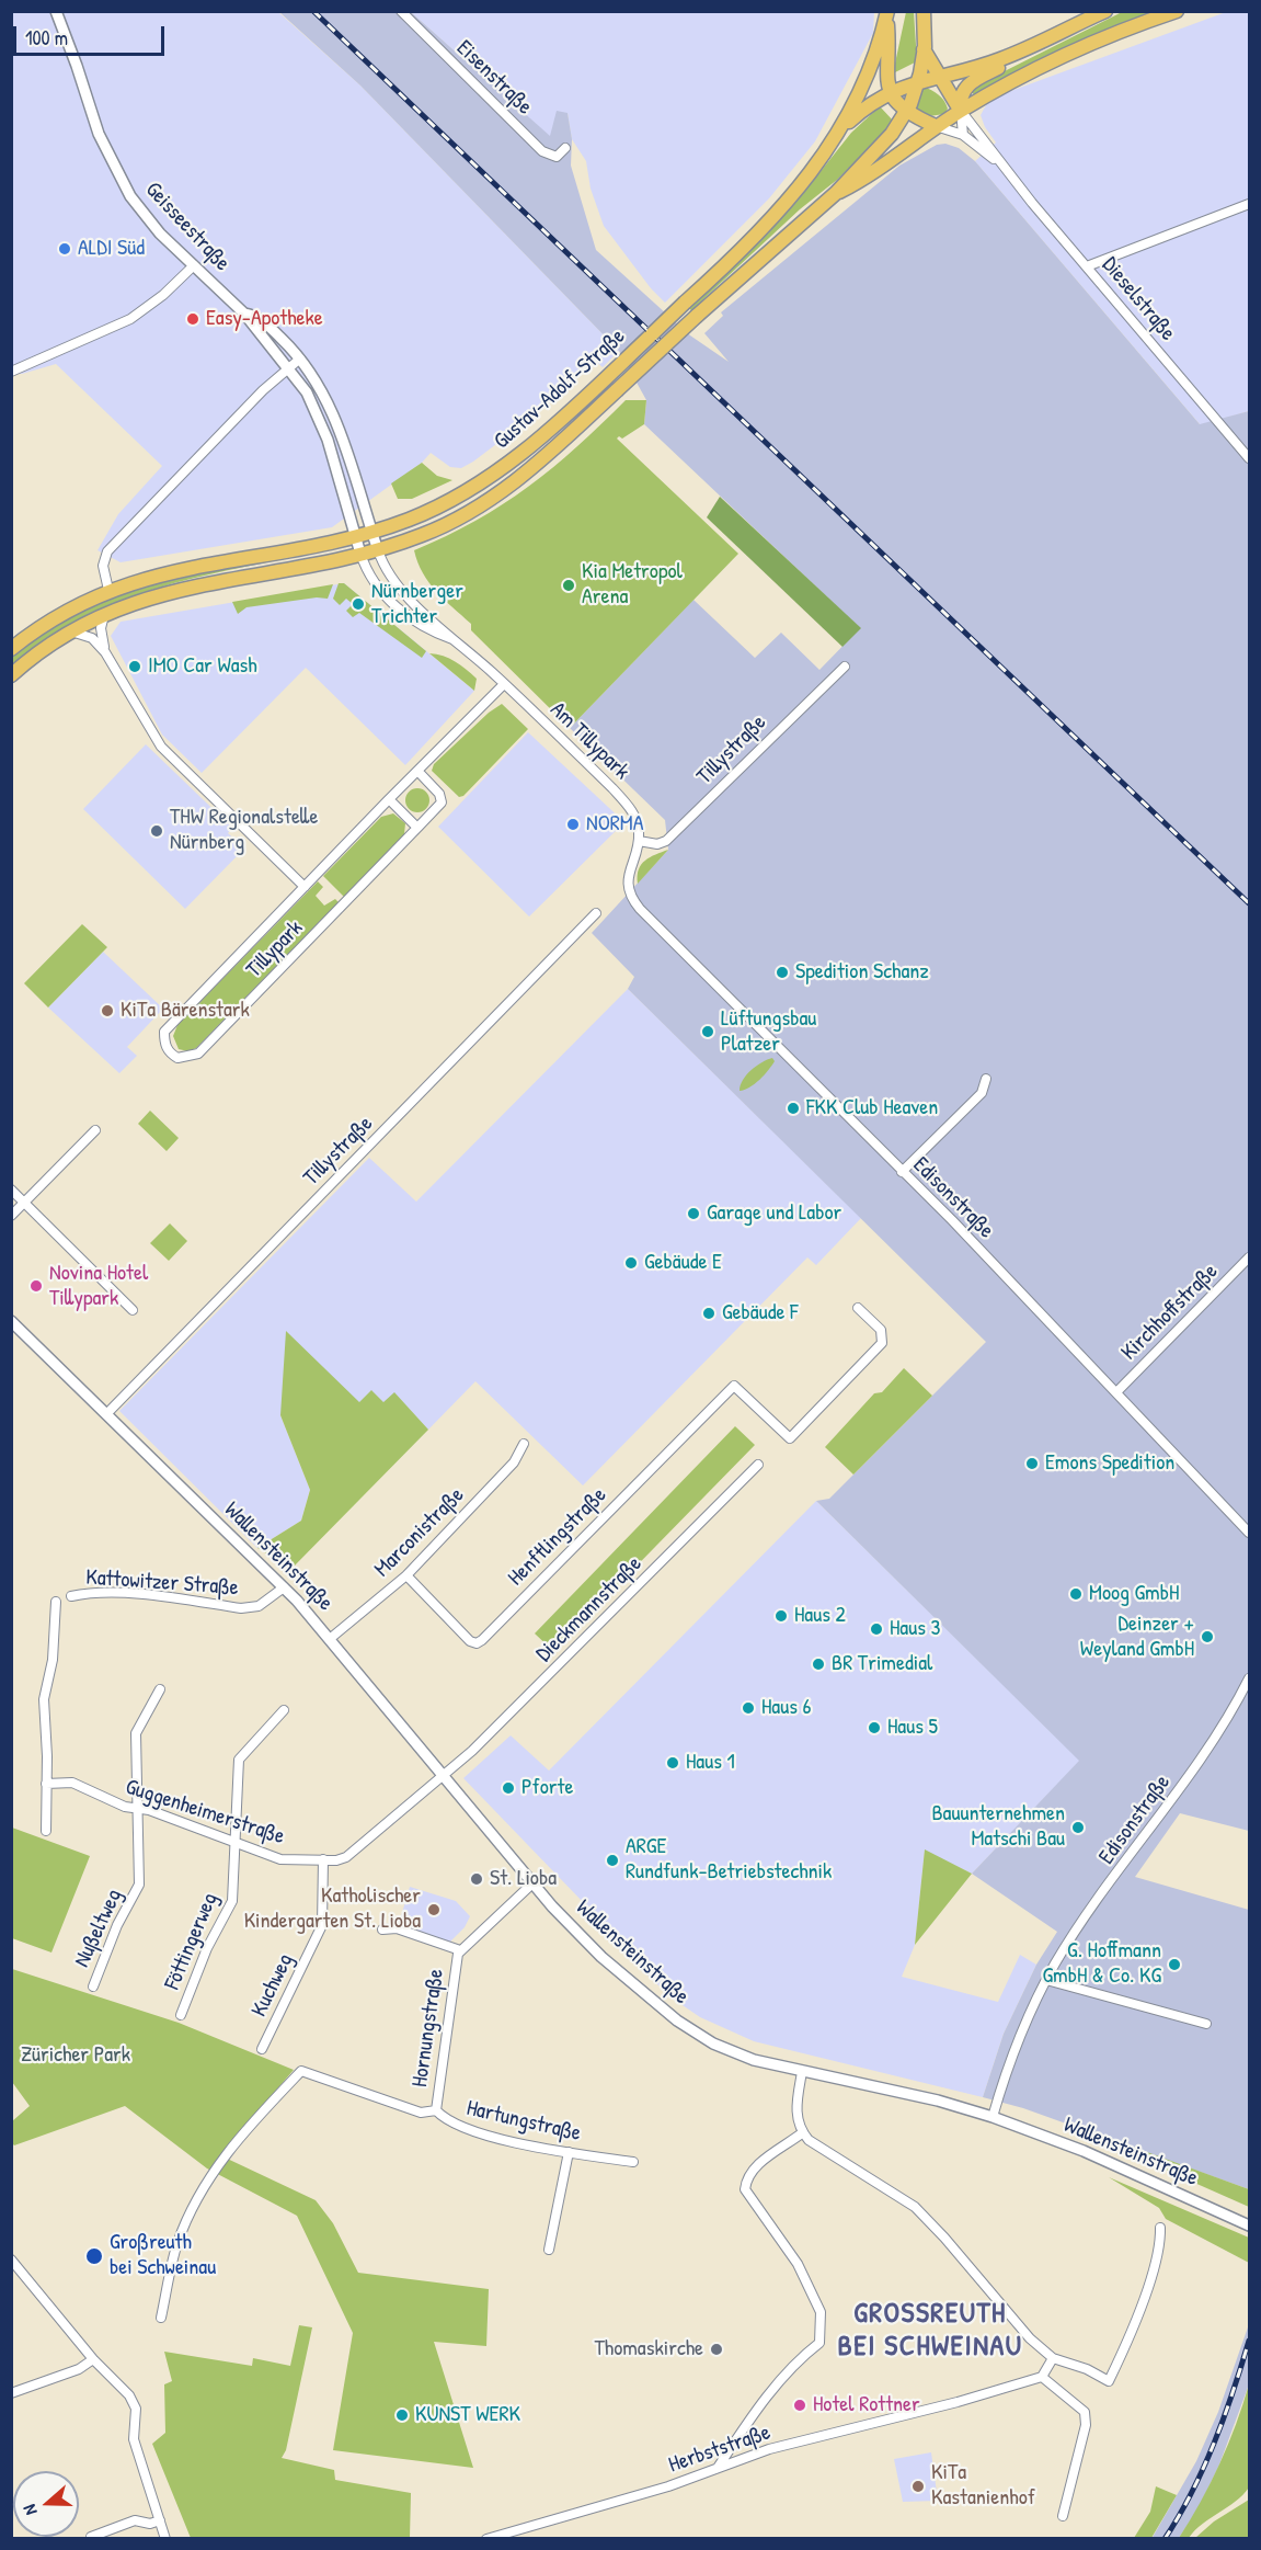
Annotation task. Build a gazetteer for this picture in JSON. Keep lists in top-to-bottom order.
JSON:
{
  "streets": {
    "main road": ["Gustav-Adolf-Straße"],
    "street": [
      "Eisenstraße",
      "Geisseestraße",
      "Dieselstraße",
      "Am Tillypark",
      "Tillystraße",
      "Tillypark",
      "Edisonstraße",
      "Kirchhoffstraße",
      "Marconistraße",
      "Henftlingstraße",
      "Wallensteinstraße",
      "Kattowitzer Straße",
      "Dieckmannstraße",
      "Guggenheimerstraße",
      "Nußeltweg",
      "Föttingerweg",
      "Kuchweg",
      "Hornungstraße",
      "Hartungstraße",
      "Herbststraße"
    ]
  },
  "crossings": [
    ["Geisseestraße", "Gustav-Adolf-Straße"],
    ["Geisseestraße", "Am Tillypark"],
    ["Dieselstraße", "Gustav-Adolf-Straße"],
    ["Gustav-Adolf-Straße", "Am Tillypark"],
    ["Am Tillypark", "Tillystraße"],
    ["Am Tillypark", "Tillypark"],
    ["Am Tillypark", "Edisonstraße"],
    ["Tillystraße", "Edisonstraße"],
    ["Tillystraße", "Wallensteinstraße"],
    ["Edisonstraße", "Kirchhoffstraße"],
    ["Edisonstraße", "Wallensteinstraße"],
    ["Marconistraße", "Henftlingstraße"],
    ["Marconistraße", "Wallensteinstraße"],
    ["Wallensteinstraße", "Kattowitzer Straße"],
    ["Wallensteinstraße", "Dieckmannstraße"],
    ["Wallensteinstraße", "Guggenheimerstraße"],
    ["Wallensteinstraße", "Hornungstraße"],
    ["Dieckmannstraße", "Guggenheimerstraße"],
    ["Guggenheimerstraße", "Nußeltweg"],
    ["Guggenheimerstraße", "Föttingerweg"],
    ["Guggenheimerstraße", "Kuchweg"],
    ["Hornungstraße", "Hartungstraße"]
  ],
  "districts": ["GROSSREUTH BEI SCHWEINAU"],
  "parks": ["Züricher Park"],
  "places": [
    "ALDI Süd",
    "Easy-Apotheke",
    "Kia Metropol Arena",
    "Nürnberger Trichter",
    "IMO Car Wash",
    "NORMA",
    "THW Regionalstelle Nürnberg",
    "Spedition Schanz",
    "KiTa Bärenstark",
    "Lüftungsbau Platzer",
    "FKK Club Heaven",
    "Garage und Labor",
    "Gebäude E",
    "Novina Hotel Tillypark",
    "Gebäude F",
    "Emons Spedition",
    "Moog GmbH",
    "Haus 2",
    "Haus 3",
    "Deinzer + Weyland GmbH",
    "BR Trimedial",
    "Haus 6",
    "Haus 5",
    "Haus 1",
    "Pforte",
    "Bauunternehmen Matschi Bau",
    "ARGE Rundfunk-Betriebstechnik",
    "St. Lioba",
    "Katholischer Kindergarten St. Lioba",
    "G. Hoffmann GmbH & Co. KG",
    "Großreuth bei Schweinau",
    "Thomaskirche",
    "Hotel Rottner",
    "KUNST WERK",
    "KiTa Kastanienhof"
  ],
  "scale_bar": "100 m",
  "north": "left"
}
